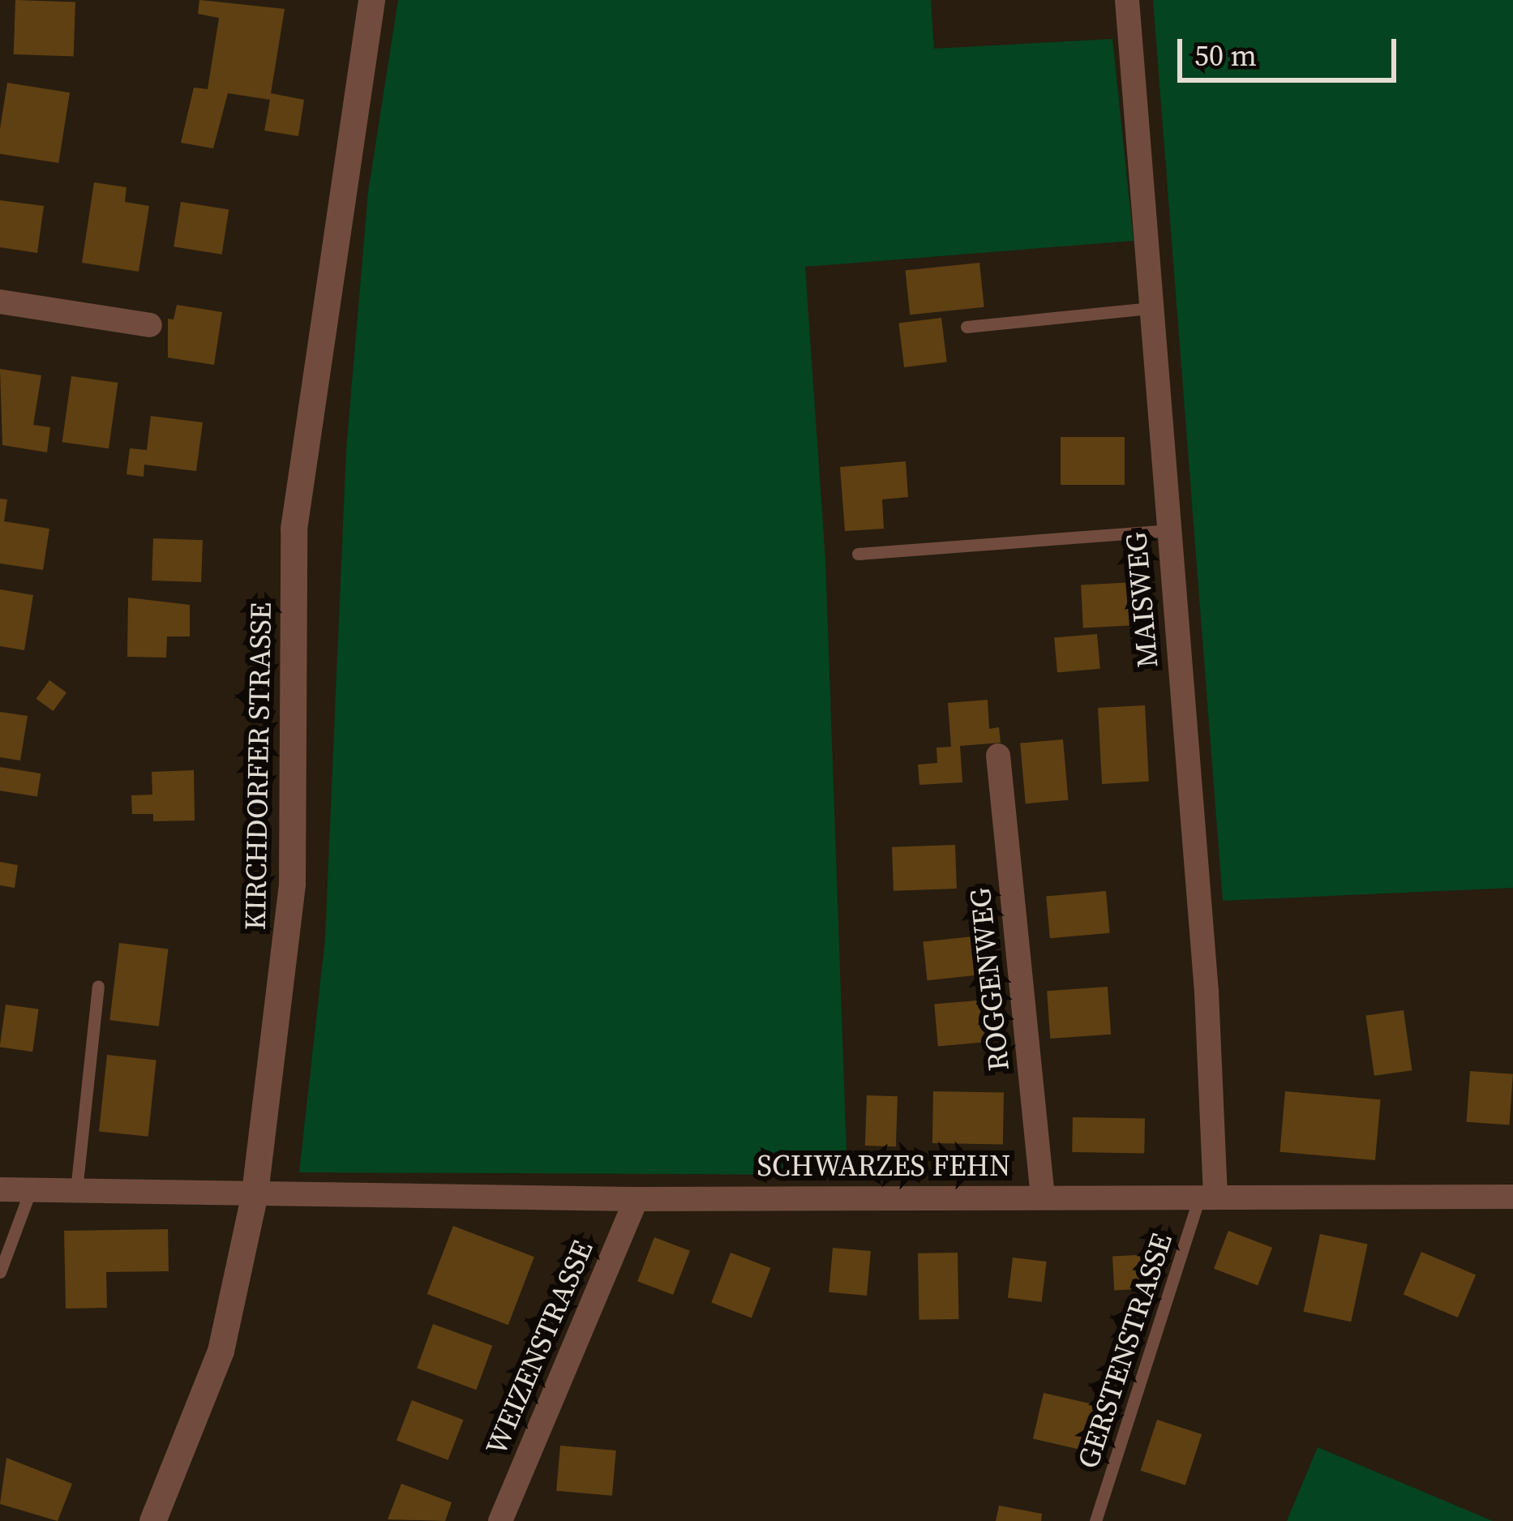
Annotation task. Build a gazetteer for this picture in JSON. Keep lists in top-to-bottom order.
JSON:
{
  "streets": {
    "street": [
      "MAISWEG",
      "KIRCHDORFER STRASSE",
      "ROGGENWEG",
      "SCHWARZES FEHN",
      "WEIZENSTRASSE"
    ],
    "lane": ["GERSTENSTRASSE"]
  },
  "crossings": [
    ["MAISWEG", "SCHWARZES FEHN"],
    ["MAISWEG", "GERSTENSTRASSE"],
    ["KIRCHDORFER STRASSE", "SCHWARZES FEHN"],
    ["ROGGENWEG", "SCHWARZES FEHN"],
    ["SCHWARZES FEHN", "WEIZENSTRASSE"],
    ["SCHWARZES FEHN", "GERSTENSTRASSE"]
  ],
  "scale_bar": "50 m"
}
